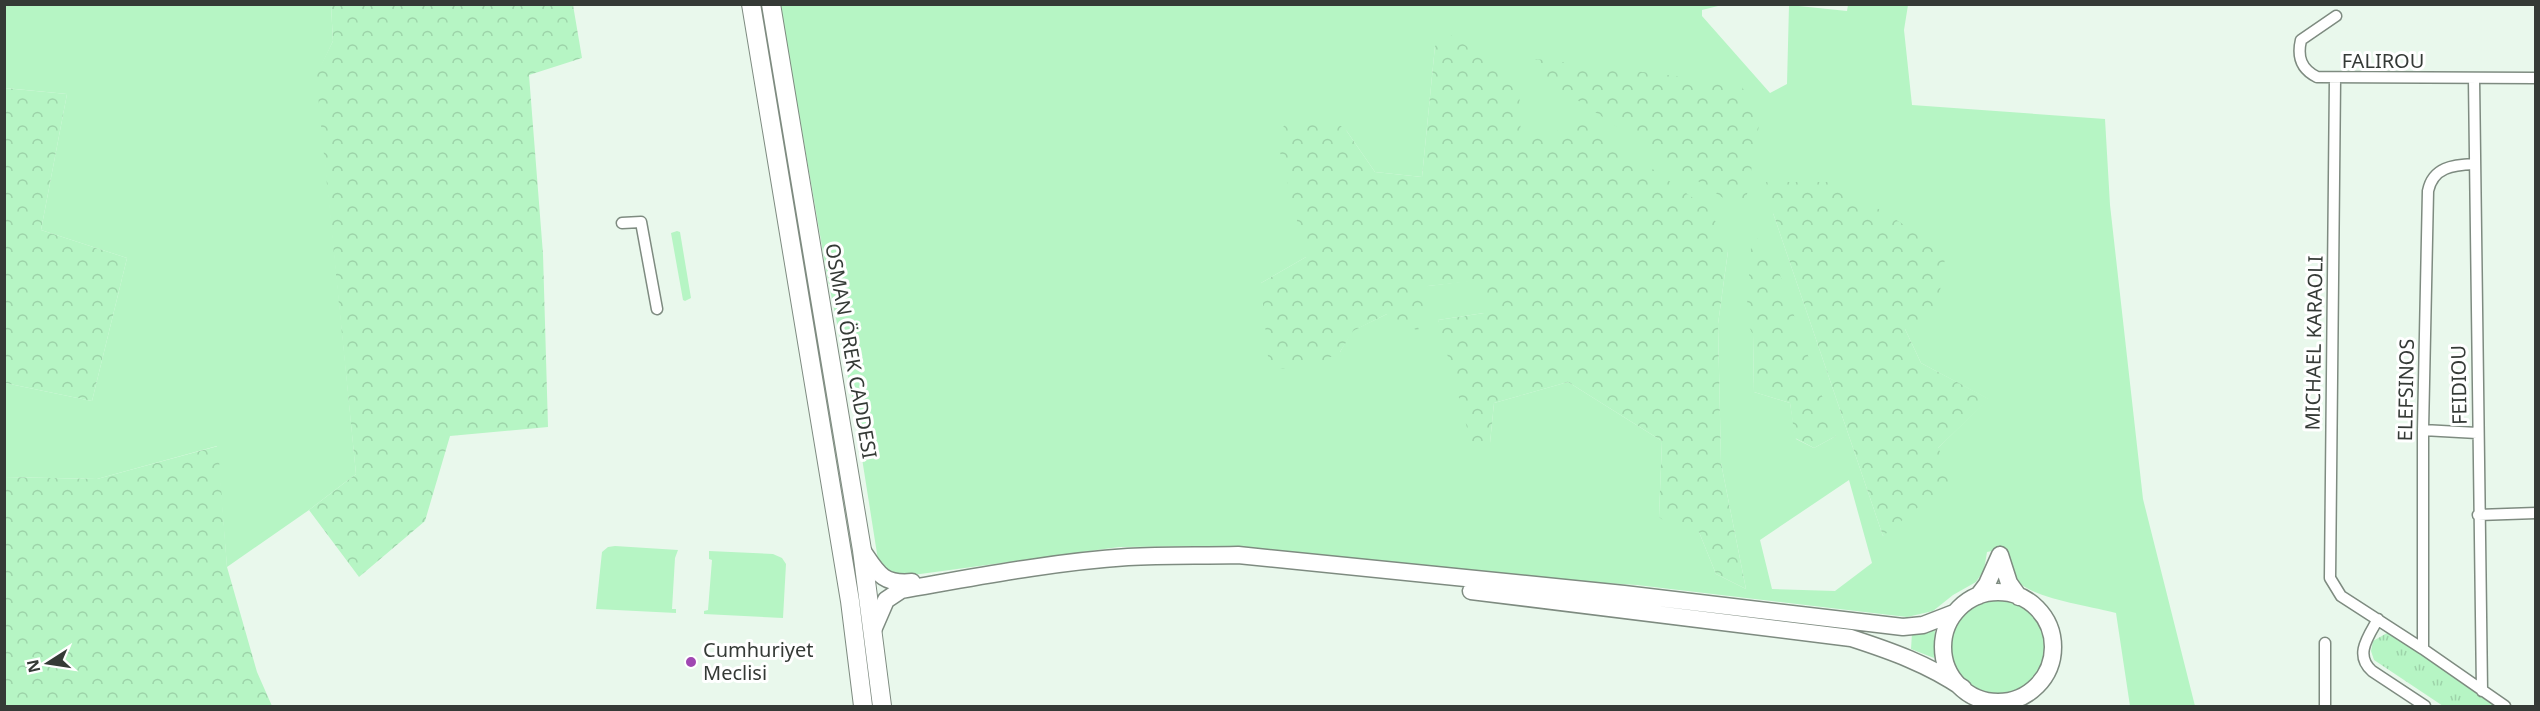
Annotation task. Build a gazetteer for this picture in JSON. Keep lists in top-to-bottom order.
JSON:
{
  "streets": {
    "main road": ["OSMAN ÖREK CADDESI"],
    "street": [
      "FALIROU",
      "MICHAEL KARAOLI",
      "FEIDIOU",
      "ELEFSINOS"
    ]
  },
  "crossings": [
    ["FALIROU", "MICHAEL KARAOLI"],
    ["FALIROU", "FEIDIOU"],
    ["FEIDIOU", "ELEFSINOS"]
  ],
  "places": ["Cumhuriyet Meclisi"],
  "north": "left"
}
